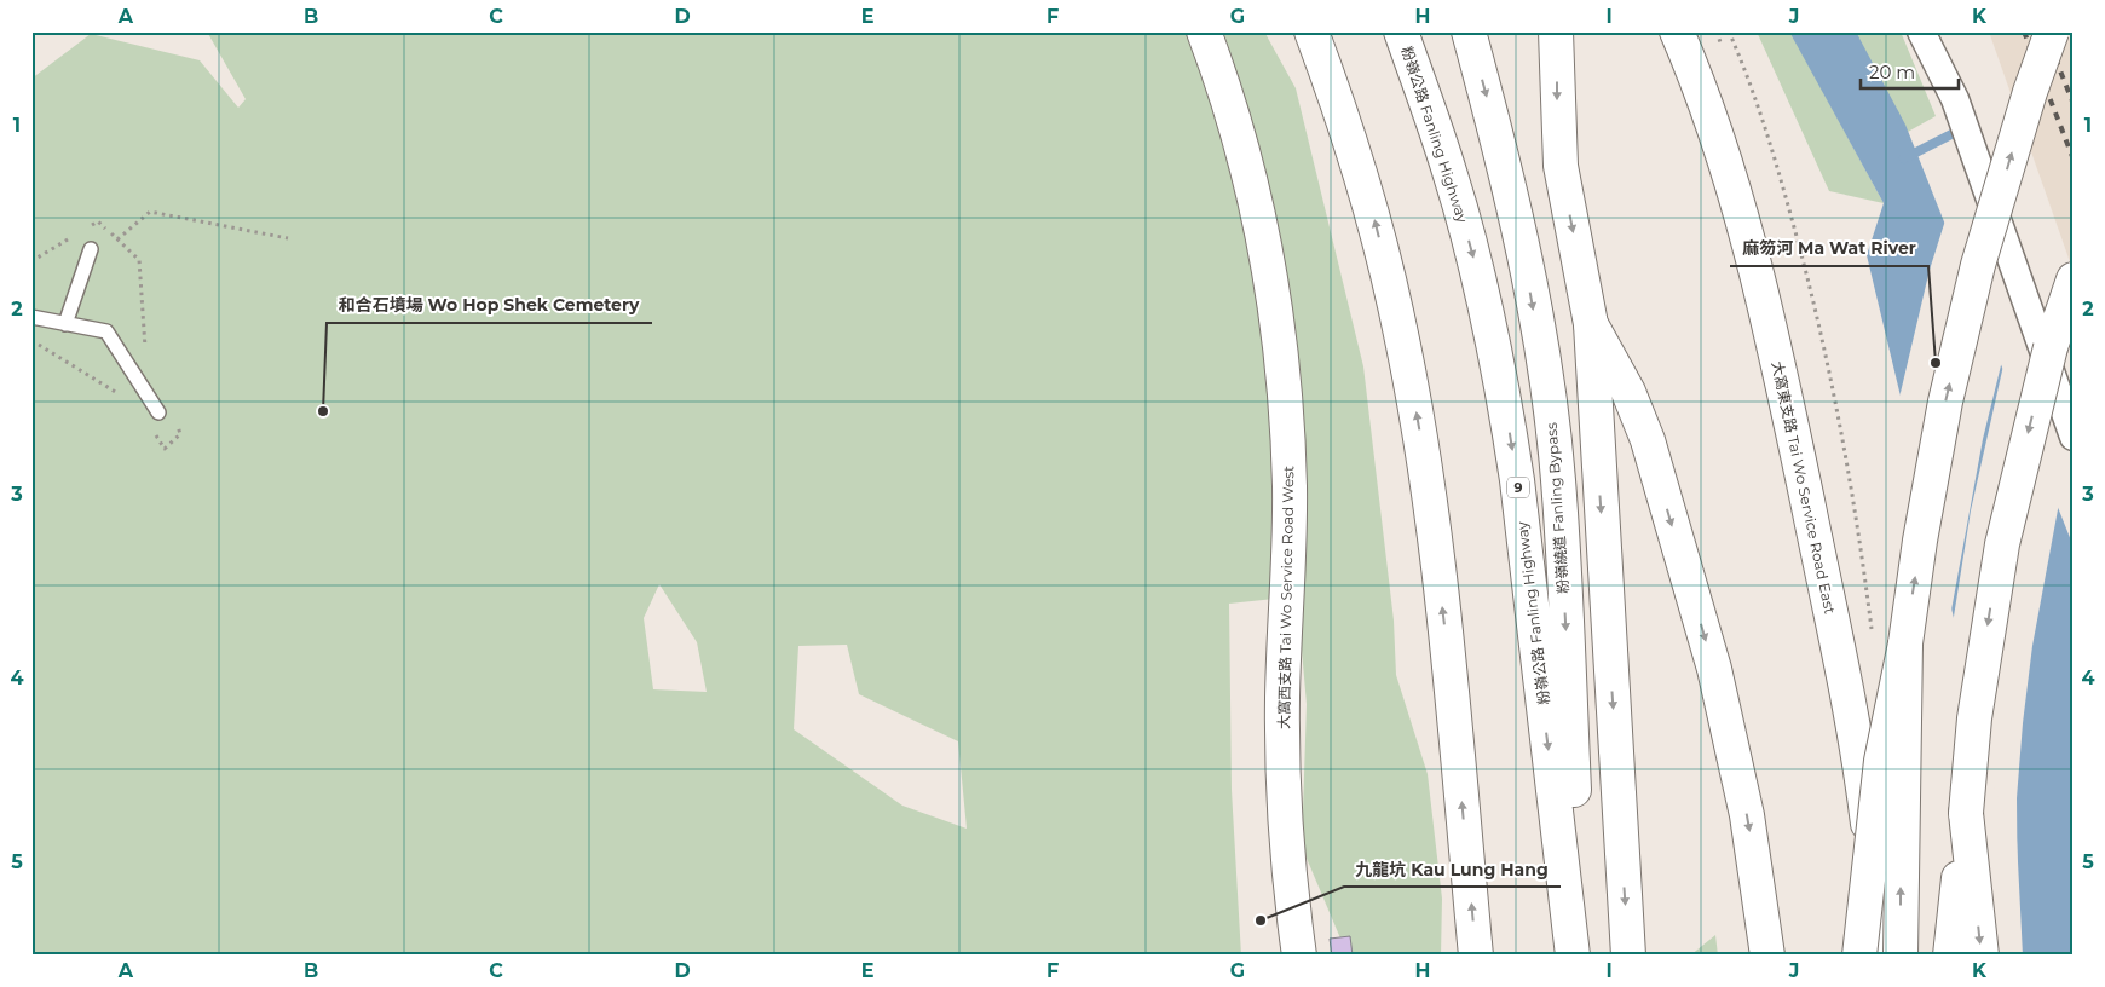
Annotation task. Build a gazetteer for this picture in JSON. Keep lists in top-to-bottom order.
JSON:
{
  "streets": {
    "main road": [
      "粉嶺公路 Fanling Highway",
      "9",
      "大窩東支路 Tai Wo Service Road East",
      "粉嶺繞道 Fanling Bypass",
      "大窩西支路 Tai Wo Service Road West"
    ]
  },
  "places": ["麻笏河 Ma Wat River", "和合石墳場 Wo Hop Shek Cemetery", "九龍坑 Kau Lung Hang"],
  "scale_bar": "20 m",
  "grid": {
    "columns": [
      "A",
      "B",
      "C",
      "D",
      "E",
      "F",
      "G",
      "H",
      "I",
      "J",
      "K"
    ],
    "rows": [
      "1",
      "2",
      "3",
      "4",
      "5"
    ]
  }
}
